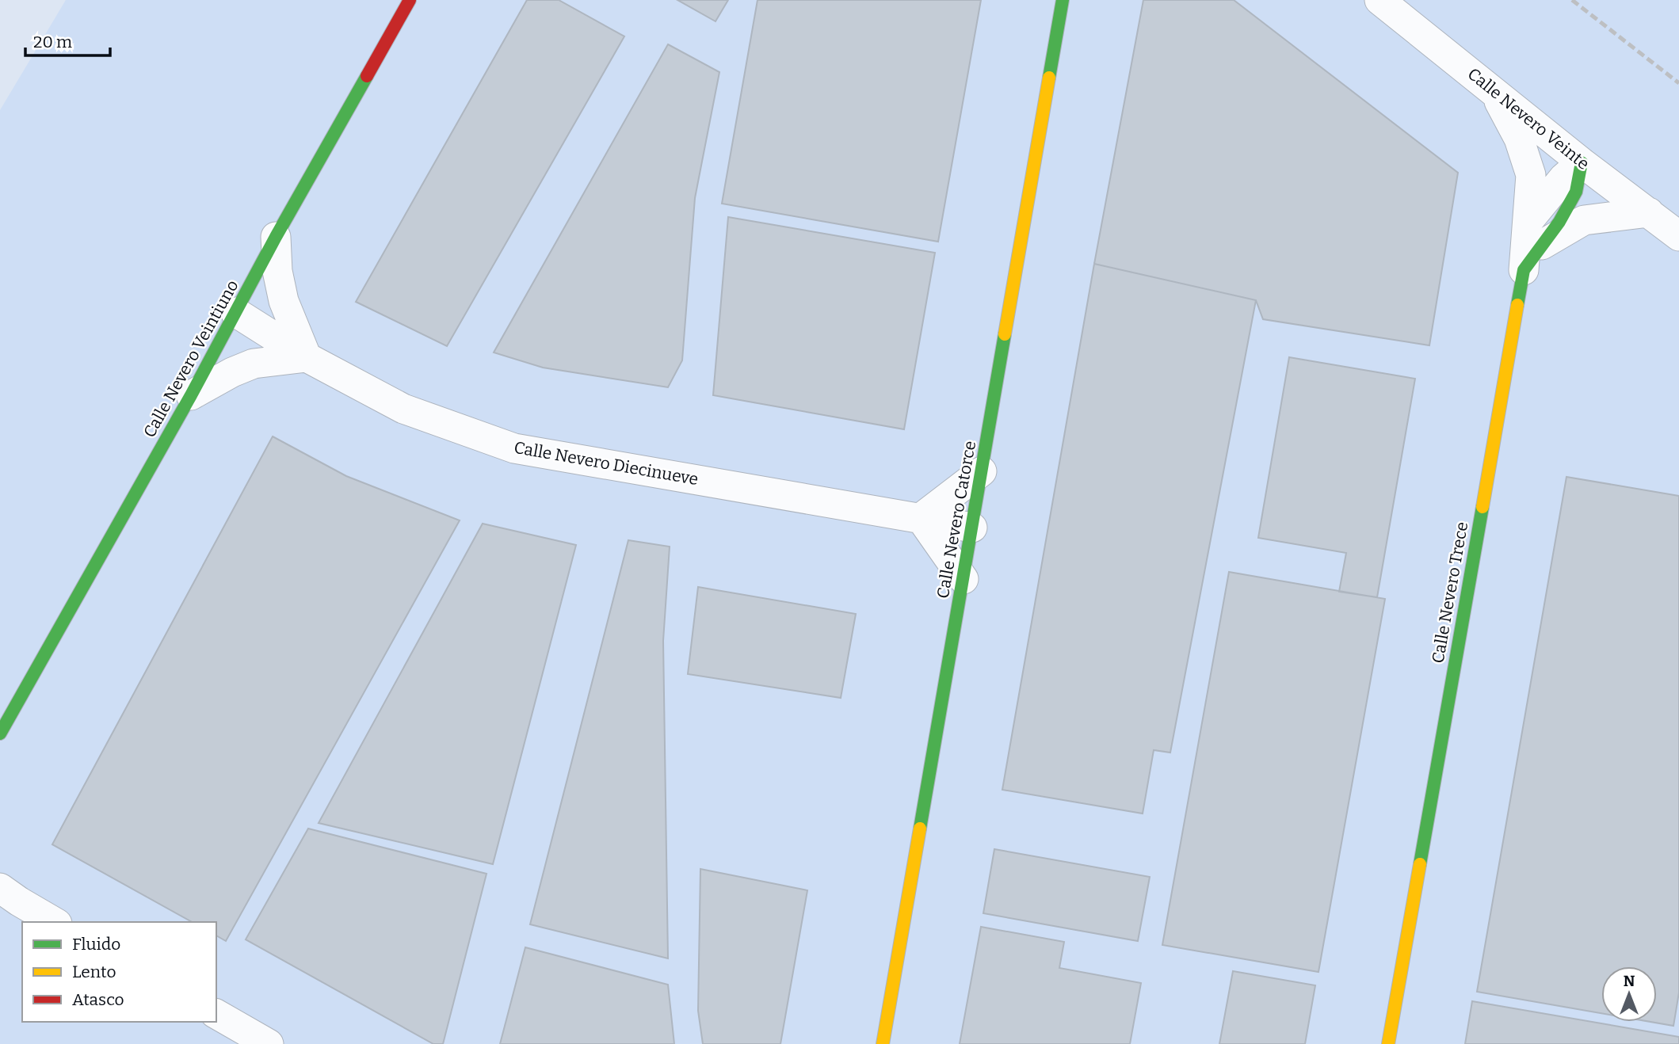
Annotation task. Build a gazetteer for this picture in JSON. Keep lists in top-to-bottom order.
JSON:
{
  "streets": {
    "street": [
      "Calle Nevero Veinte",
      "Calle Nevero Veintiuno",
      "Calle Nevero Diecinueve",
      "Calle Nevero Catorce",
      "Calle Nevero Trece"
    ]
  },
  "crossings": [
    ["Calle Nevero Veintiuno", "Calle Nevero Diecinueve"],
    ["Calle Nevero Diecinueve", "Calle Nevero Catorce"]
  ],
  "legend": ["Fluido", "Lento", "Atasco"],
  "scale_bar": "20 m",
  "north": "top"
}
